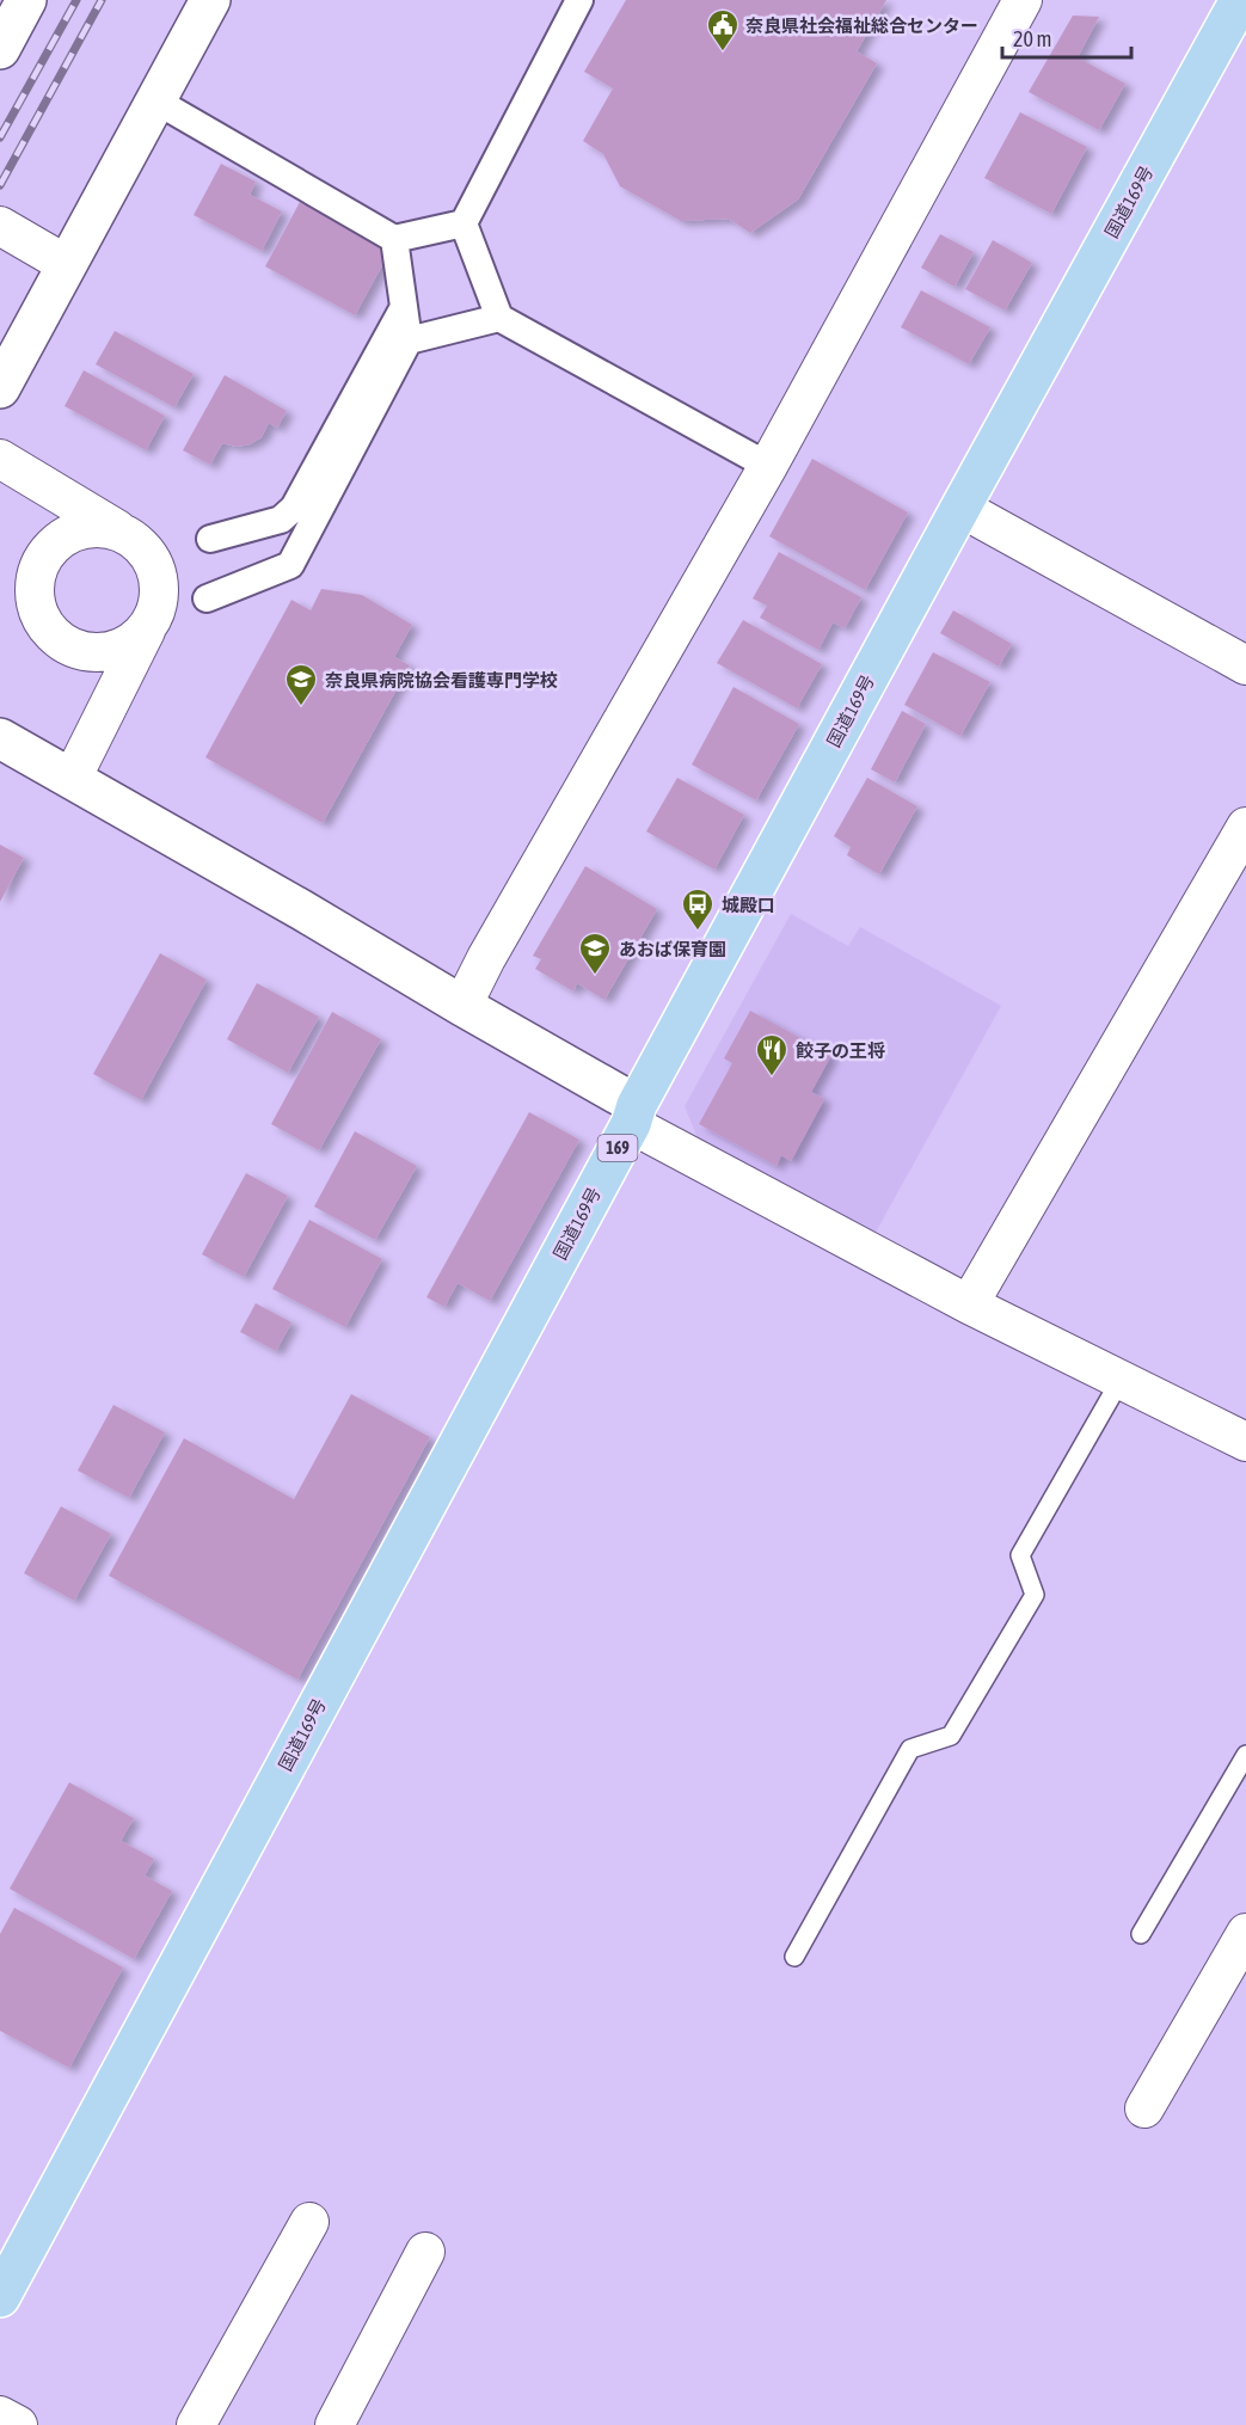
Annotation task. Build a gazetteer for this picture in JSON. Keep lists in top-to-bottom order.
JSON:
{
  "streets": {
    "highway": ["国道169号", "169"]
  },
  "places": {
    "public building": ["奈良県社会福祉総合センター"],
    "school or university": ["奈良県病院協会看護専門学校", "あおば保育園"],
    "bus stop": ["城殿口"],
    "restaurant": ["餃子の王将"]
  },
  "scale_bar": "20 m"
}
